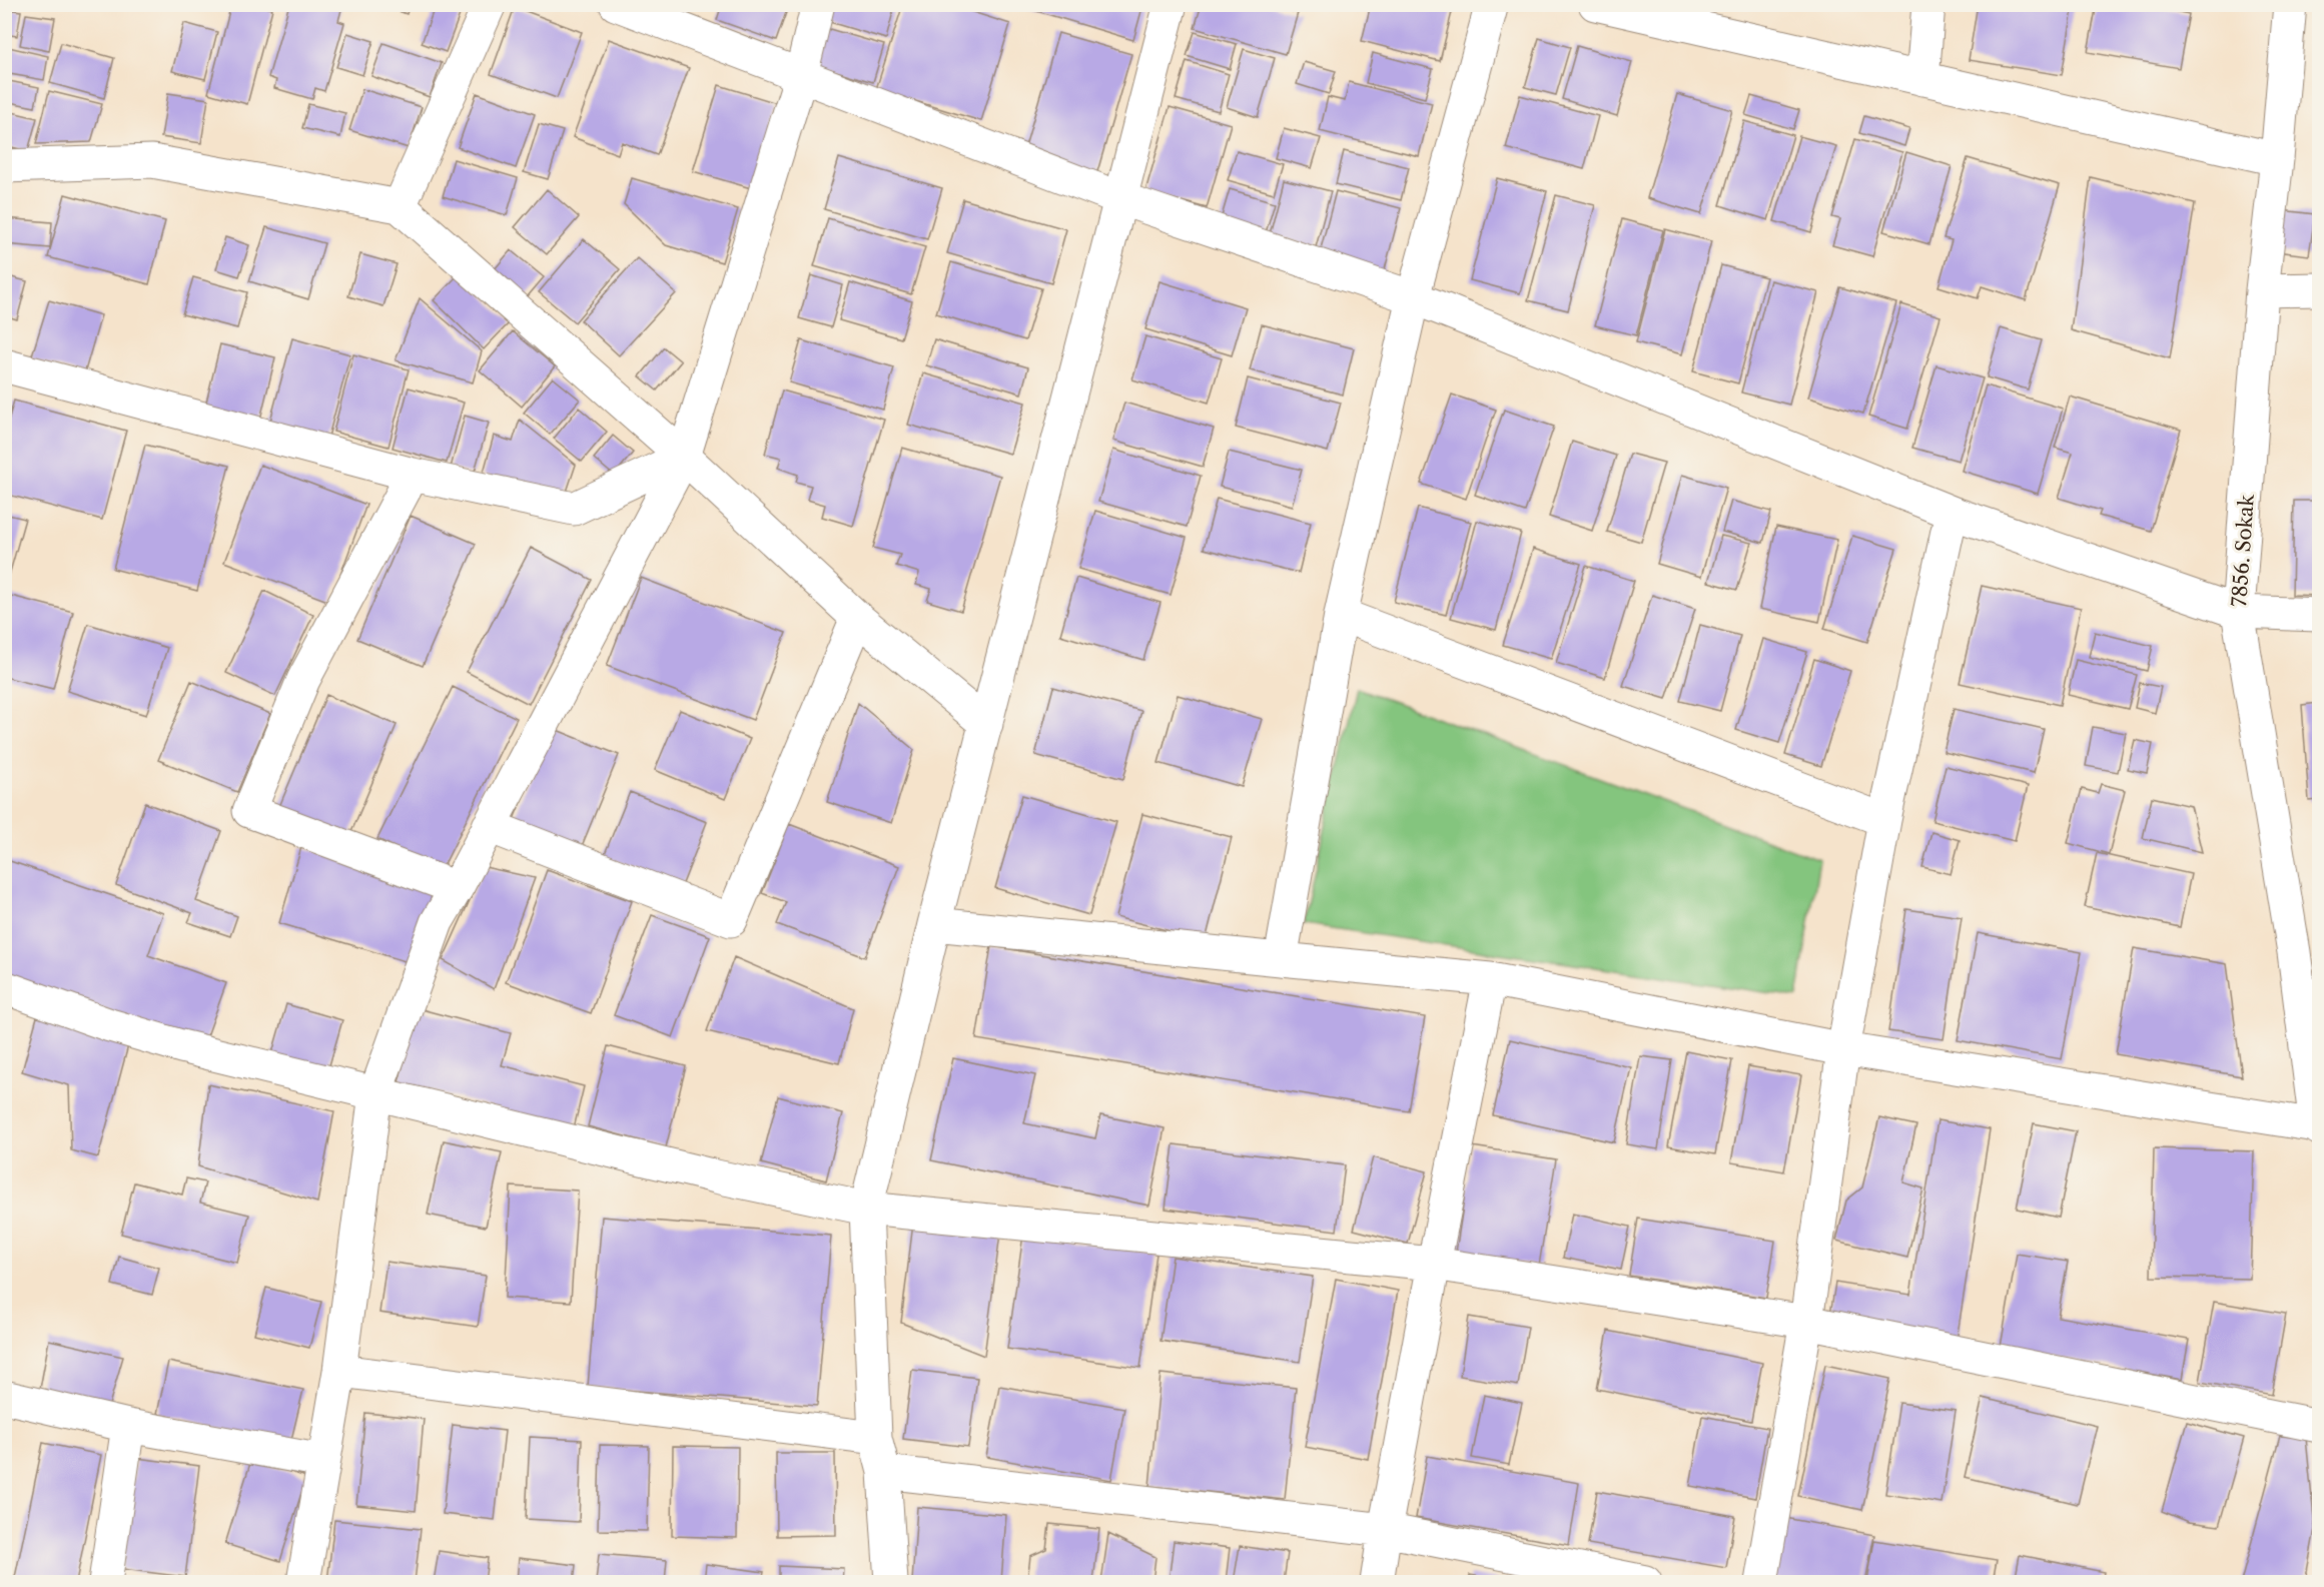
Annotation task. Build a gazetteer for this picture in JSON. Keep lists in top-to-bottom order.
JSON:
{
  "streets": {
    "street": ["7856. Sokak"]
  }
}
